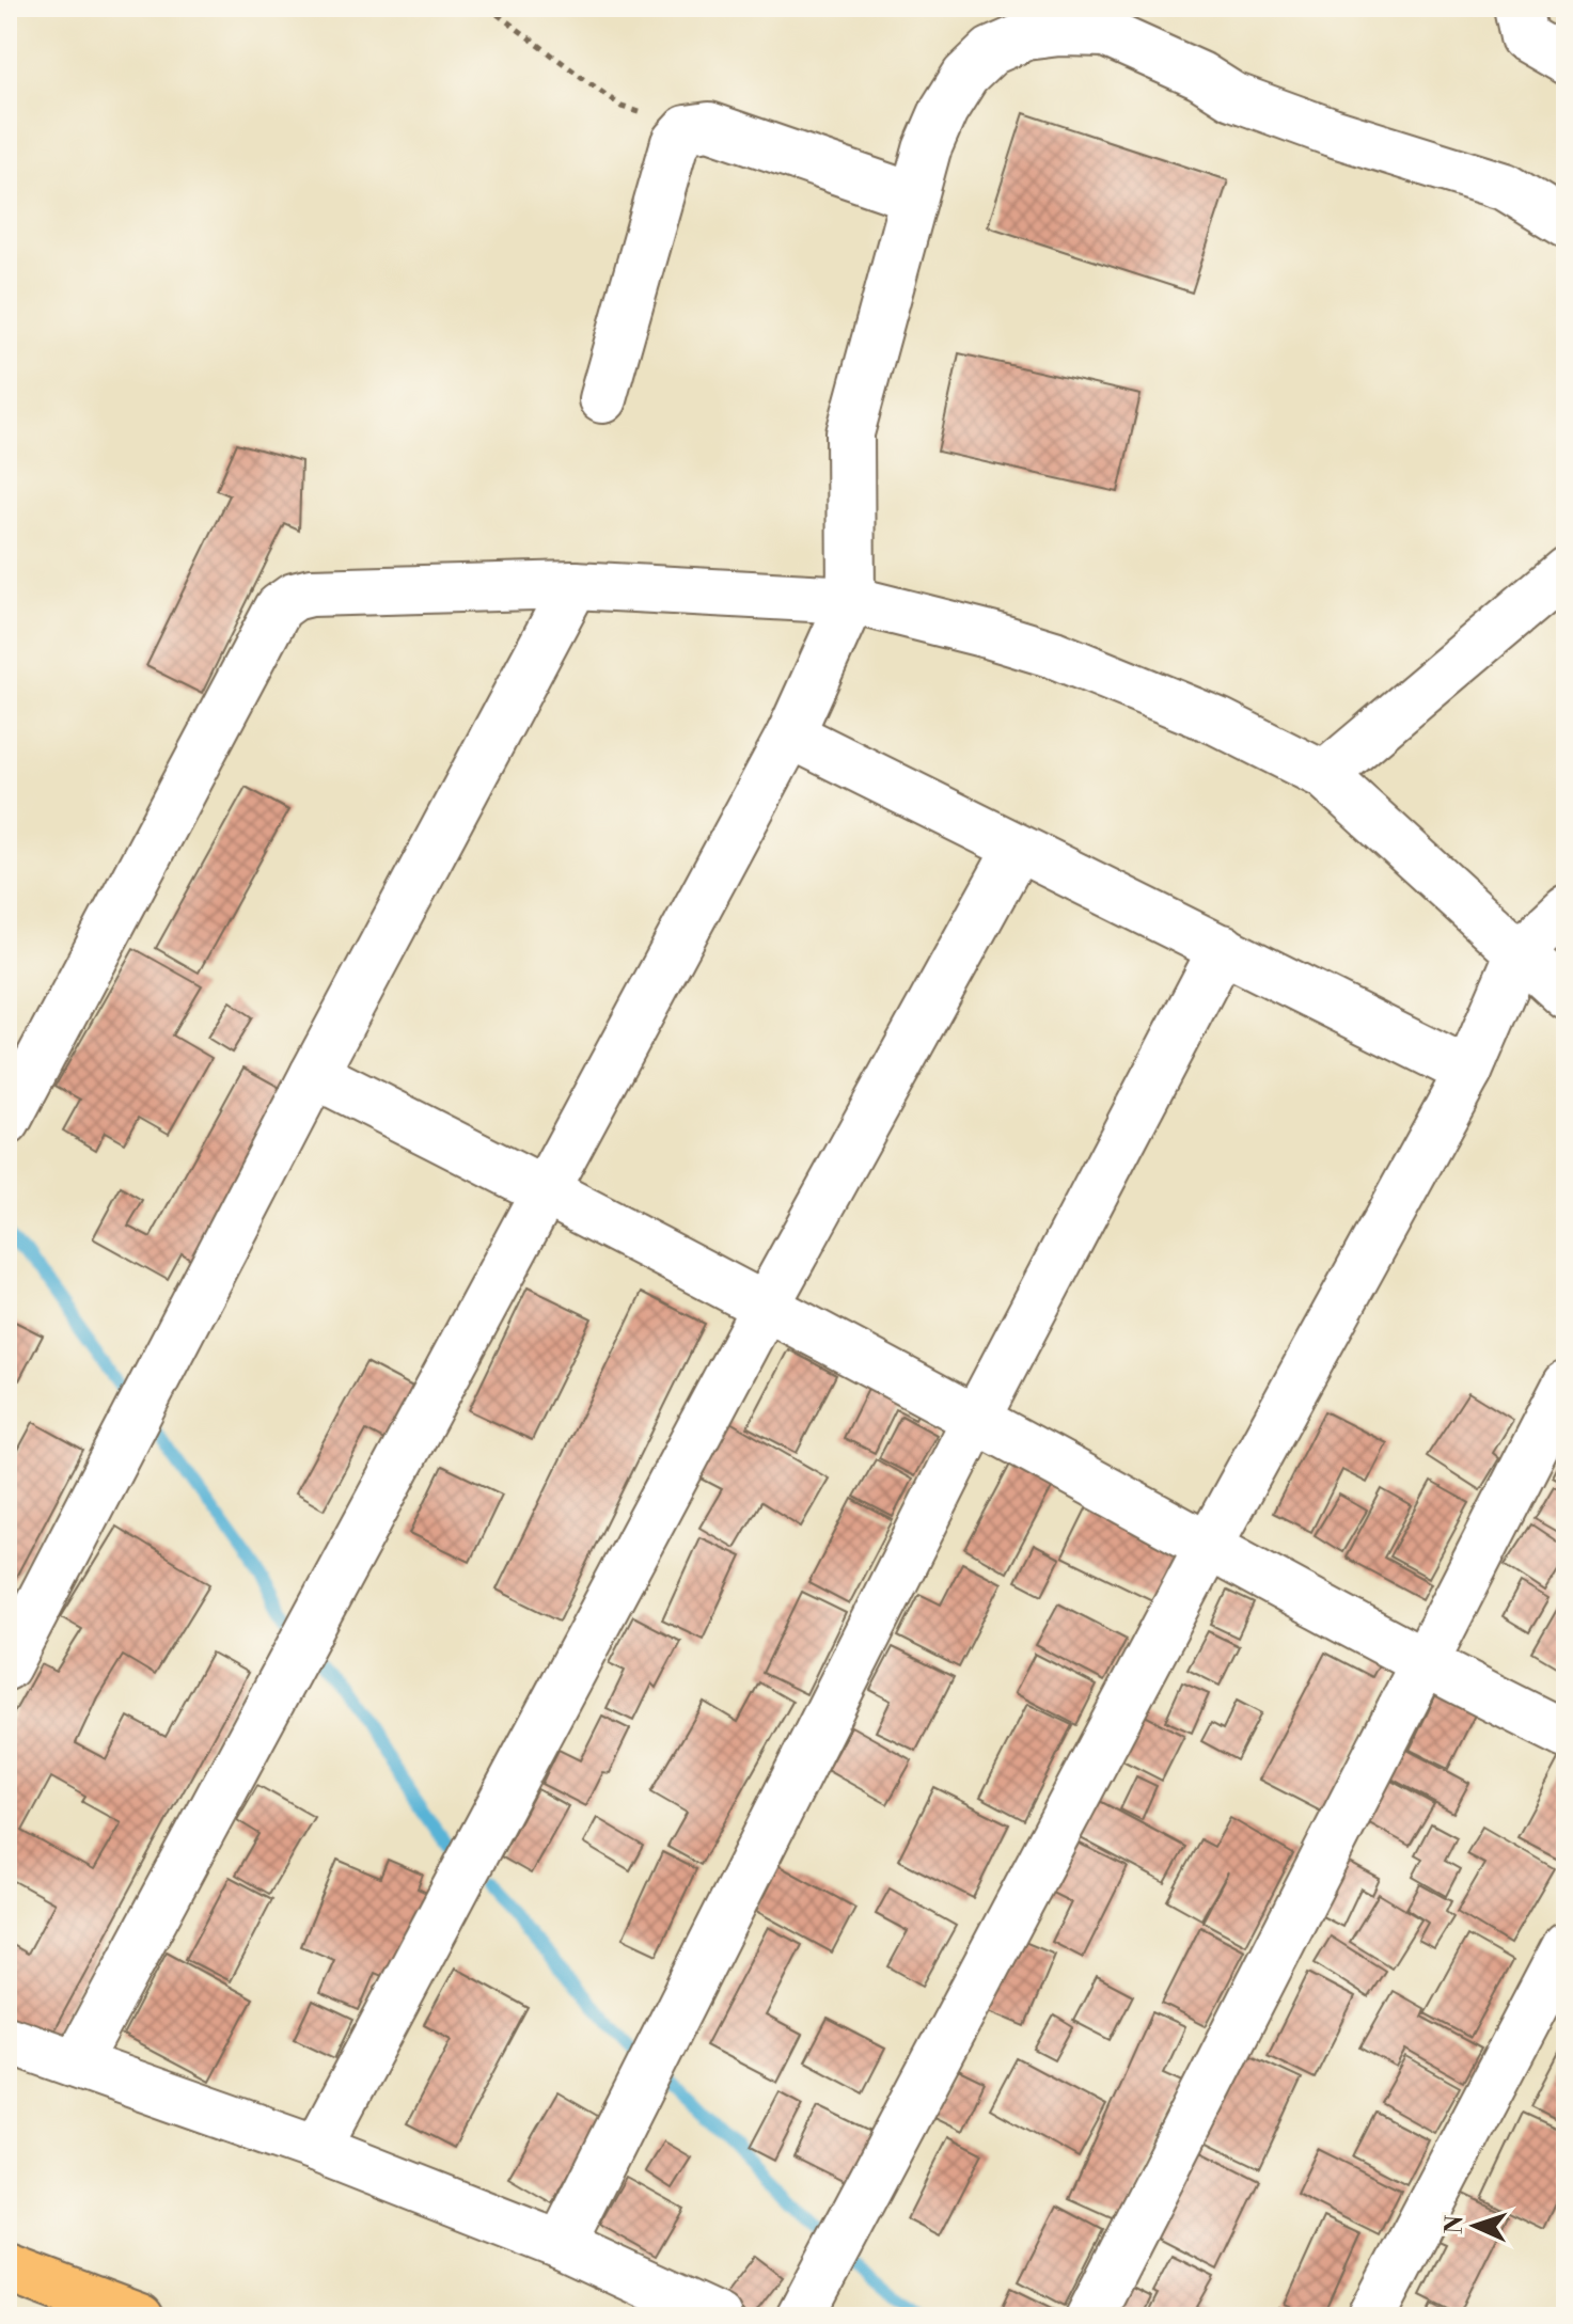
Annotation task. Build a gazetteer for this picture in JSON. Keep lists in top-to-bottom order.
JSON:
{
  "north": "left"
}
